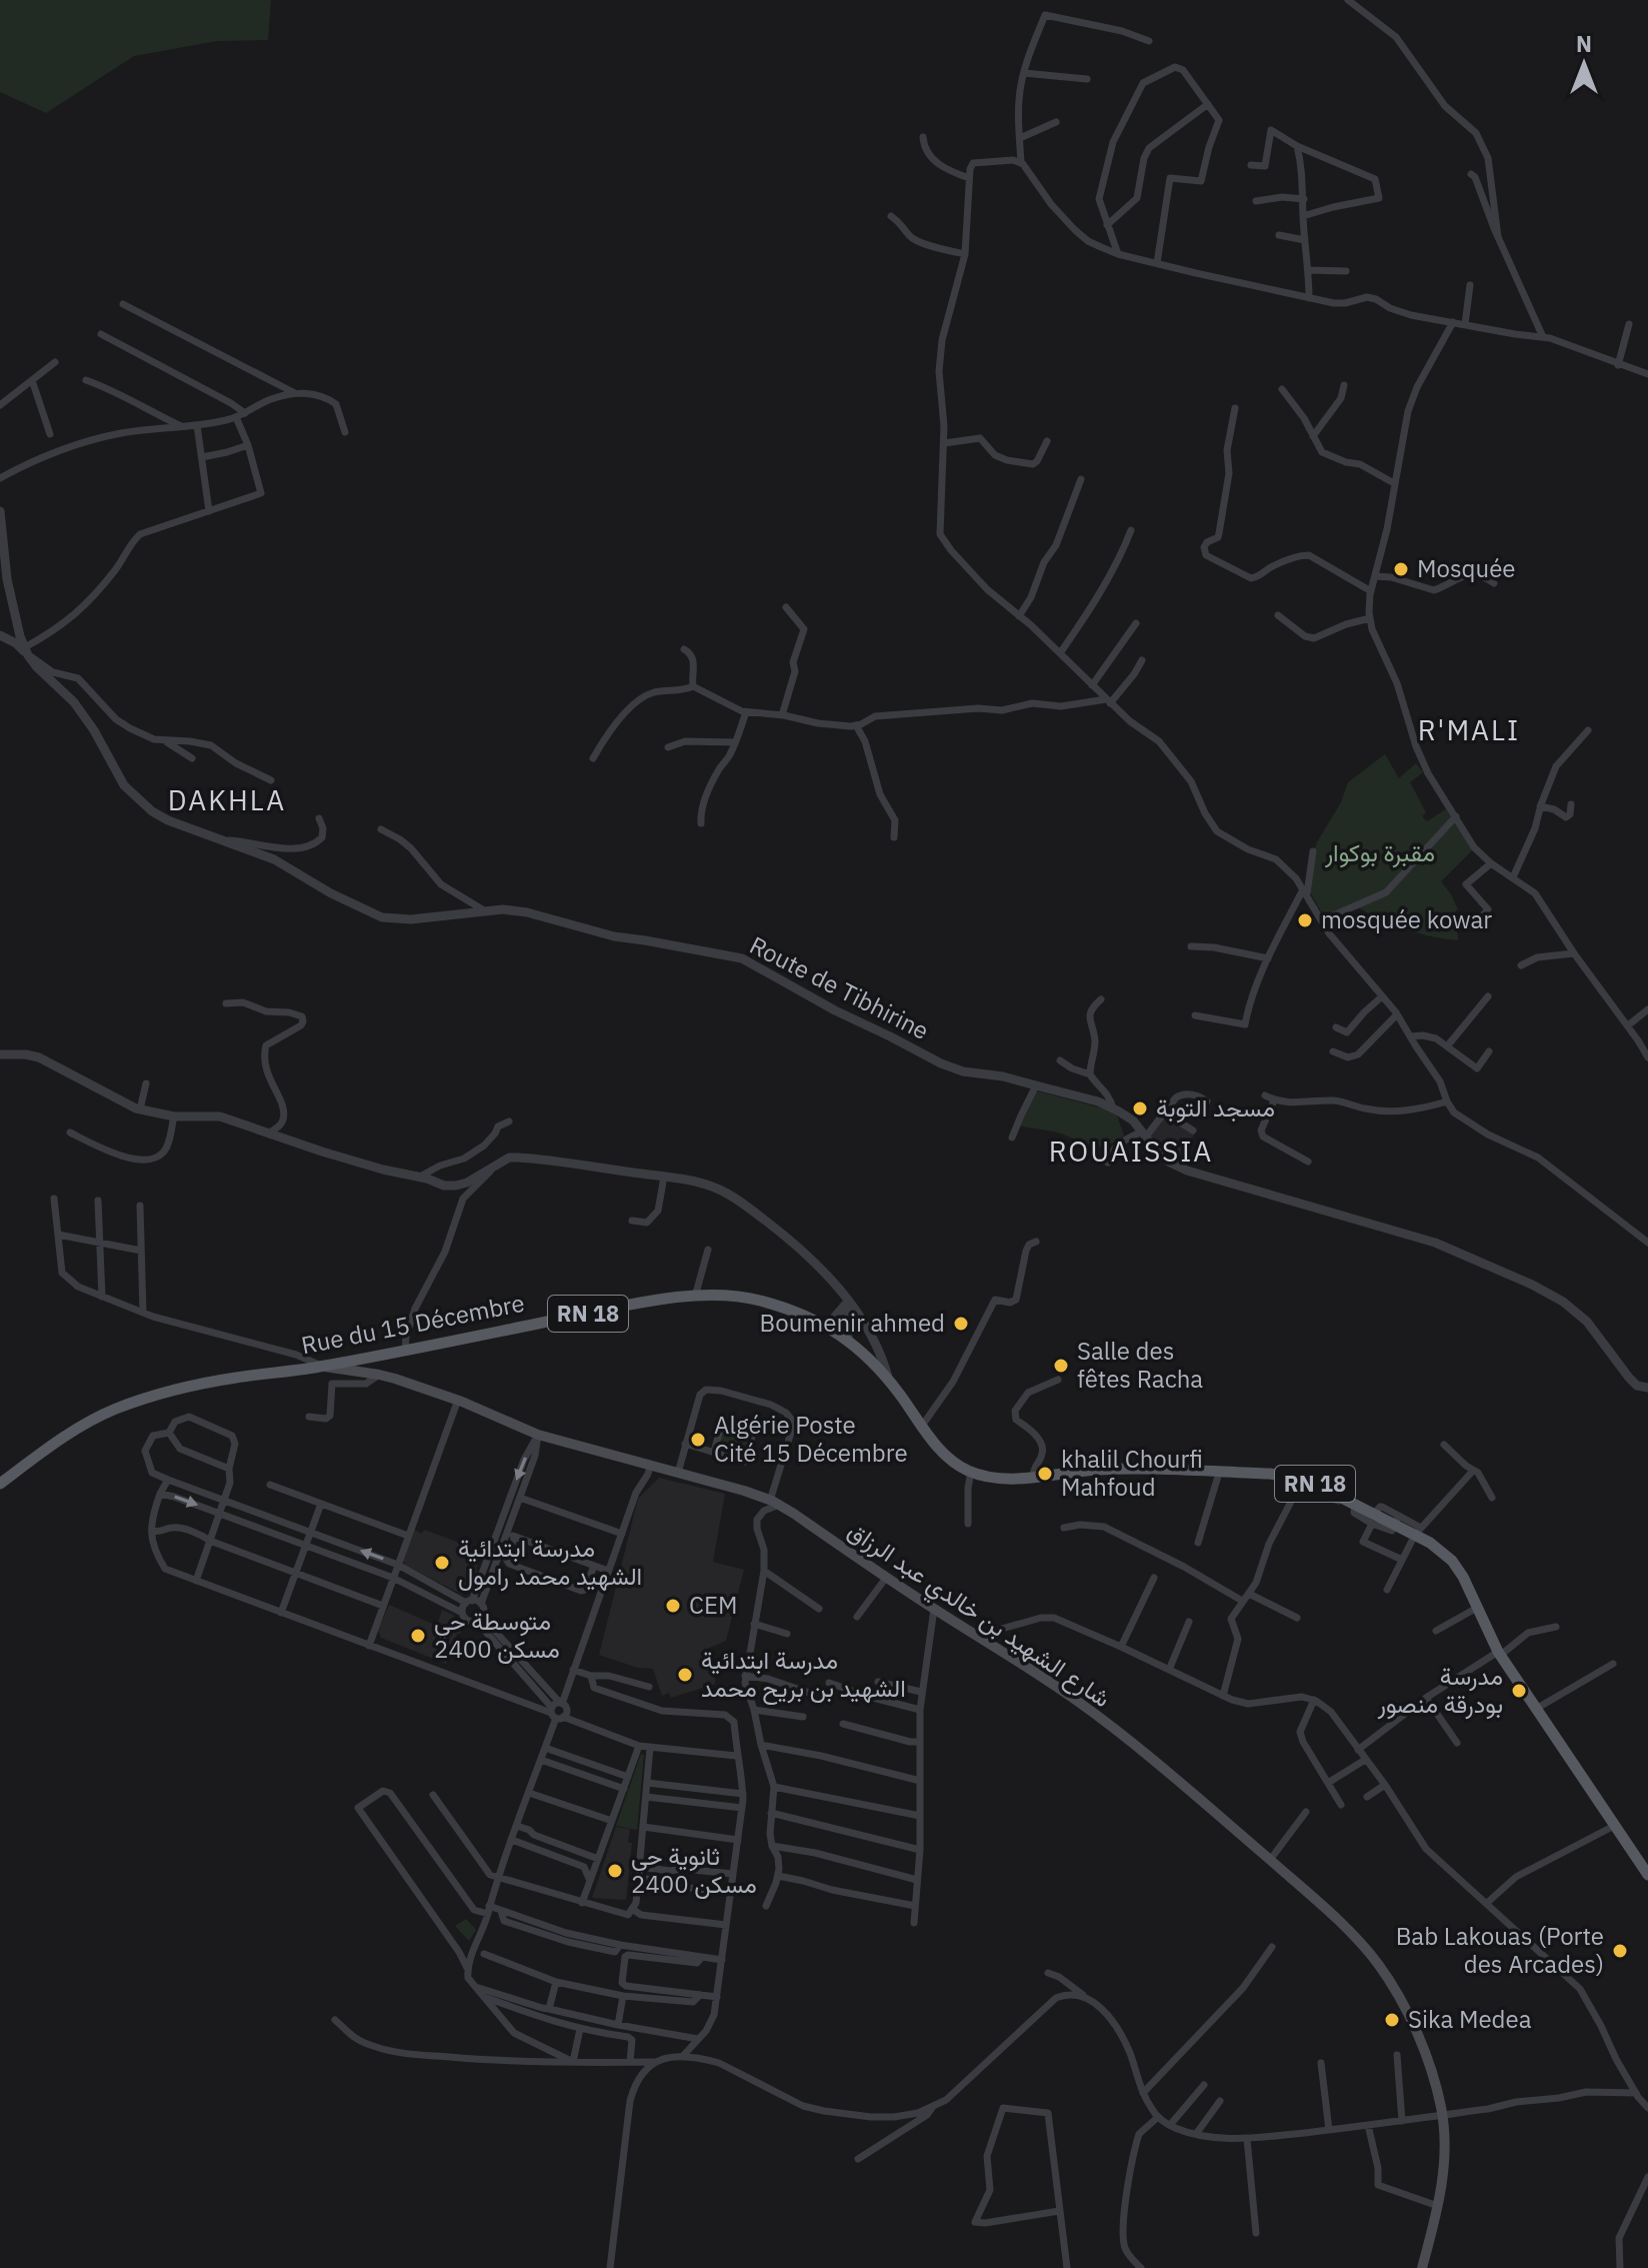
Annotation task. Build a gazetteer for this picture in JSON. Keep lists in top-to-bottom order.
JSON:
{
  "streets": {
    "main road": ["RN 18", "Rue du 15 Décembre", "شارع الشهيد بن خالدي عبد الرزاق"],
    "street": ["Route de Tibhirine"]
  },
  "crossings": [
    ["Rue du 15 Décembre", "شارع الشهيد بن خالدي عبد الرزاق"]
  ],
  "districts": ["R'MALI", "DAKHLA", "ROUAISSIA"],
  "parks": ["مقبرة بوكوار"],
  "places": [
    "Mosquée",
    "mosquée kowar",
    "مسجد التوبة",
    "Boumenir ahmed",
    "Salle des fêtes Racha",
    "Algérie Poste Cité 15 Décembre",
    "khalil Chourfi Mahfoud",
    "مدرسة ابتدائية الشهيد محمد رامول",
    "CEM",
    "متوسطة حي 2400 مسكن",
    "مدرسة ابتدائية الشهيد بن بريح محمد",
    "مدرسة بودرقة منصور",
    "ثانوية حي 2400 مسكن",
    "Bab Lakouas (Porte des Arcades)",
    "Sika Medea"
  ],
  "north": "top"
}
